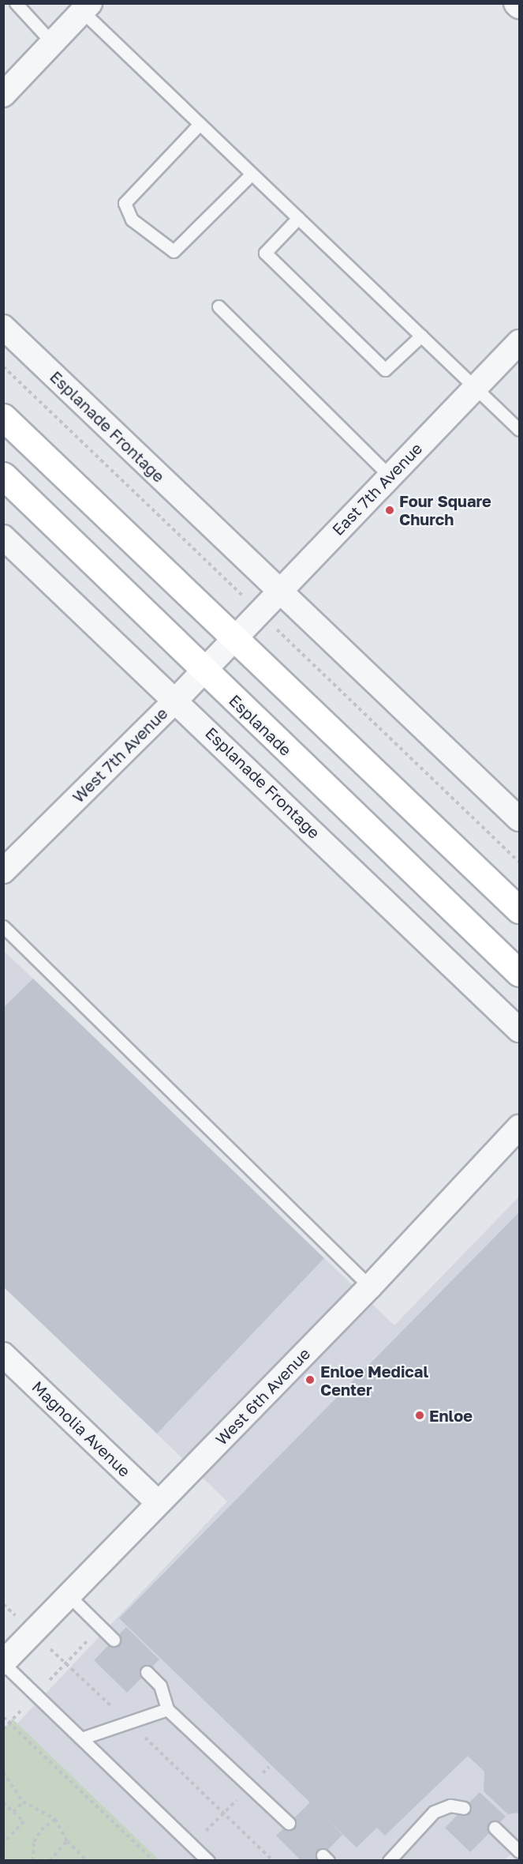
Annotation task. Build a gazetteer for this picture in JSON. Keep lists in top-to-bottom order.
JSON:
{
  "streets": {
    "main road": ["Esplanade"],
    "street": [
      "Esplanade Frontage",
      "East 7th Avenue",
      "West 7th Avenue",
      "West 6th Avenue",
      "Magnolia Avenue"
    ]
  },
  "crossings": [
    ["Esplanade Frontage", "East 7th Avenue"],
    ["Esplanade Frontage", "West 7th Avenue"],
    ["East 7th Avenue", "West 7th Avenue"],
    ["Esplanade", "West 7th Avenue"],
    ["West 6th Avenue", "Magnolia Avenue"]
  ],
  "places": ["Four Square Church", "Enloe Medical Center", "Enloe"]
}
